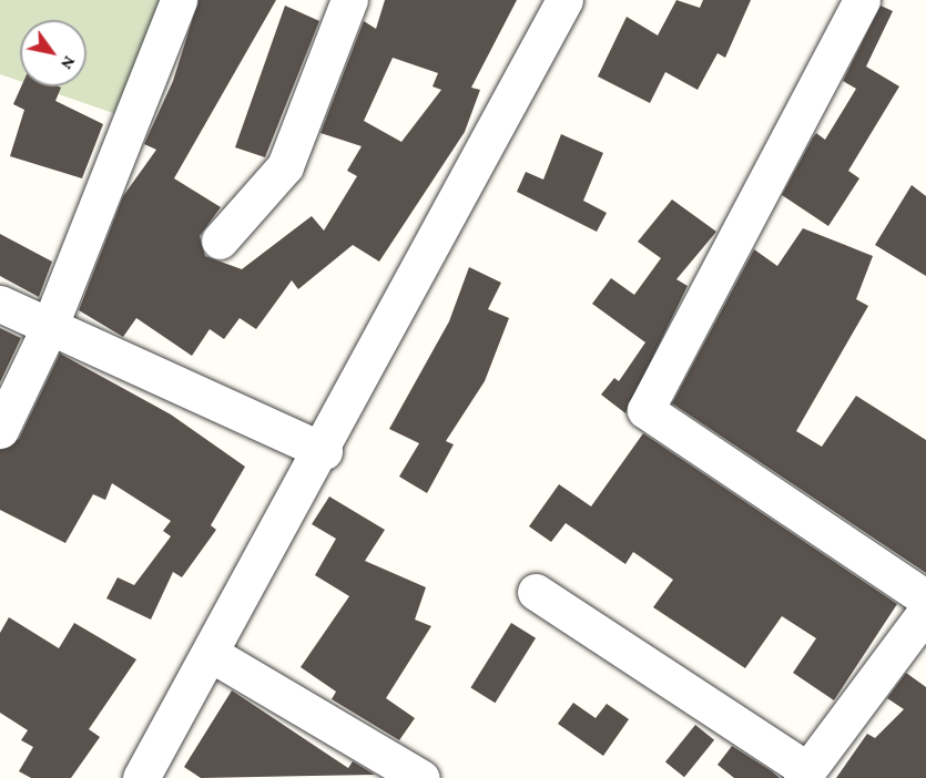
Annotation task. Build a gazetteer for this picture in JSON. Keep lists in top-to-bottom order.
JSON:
{
  "north": "bottom right"
}
